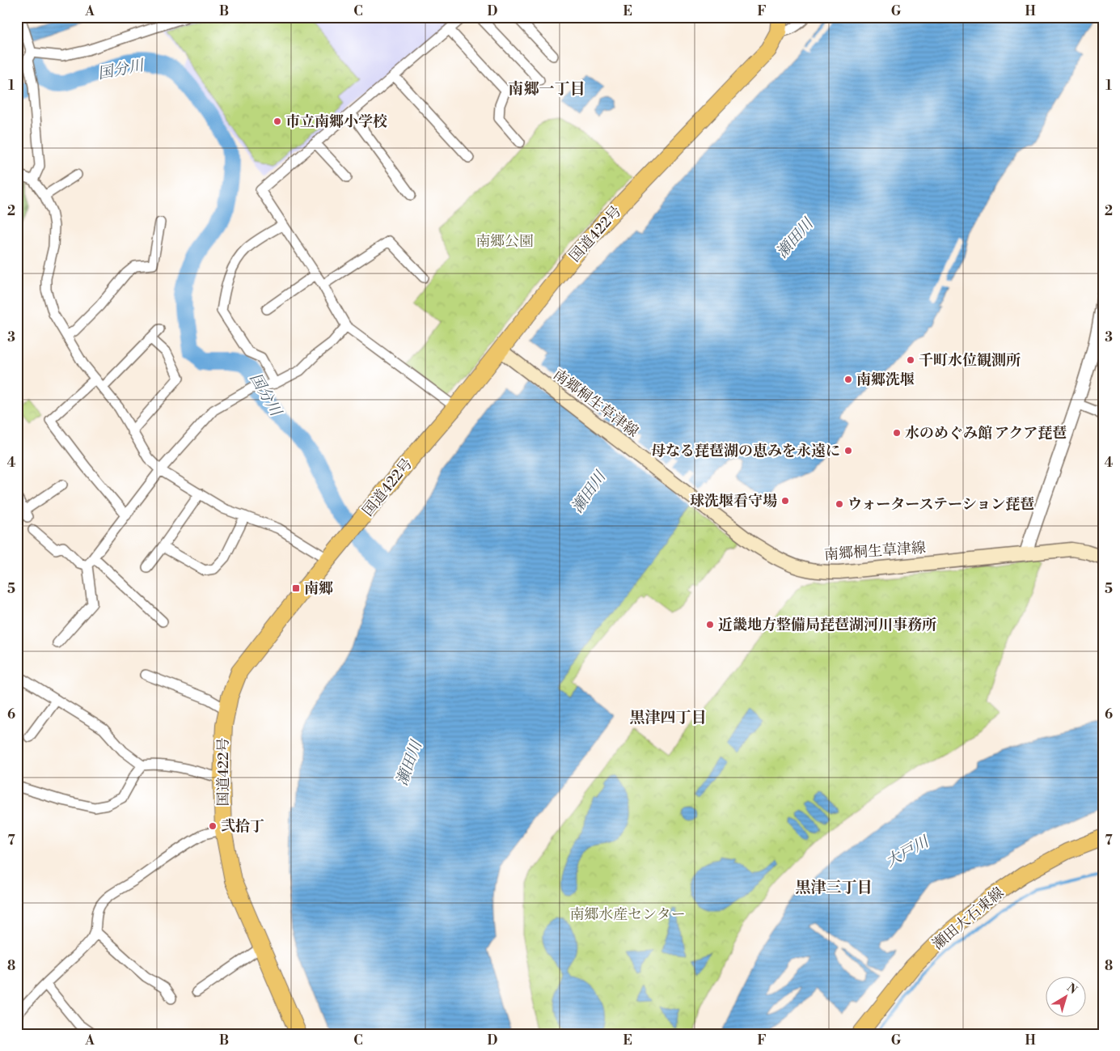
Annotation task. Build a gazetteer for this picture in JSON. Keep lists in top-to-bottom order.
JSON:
{
  "streets": {
    "highway": ["国道422号"],
    "main road": ["南郷桐生草津線", "瀬田大石東線"]
  },
  "crossings": [
    ["国道422号", "南郷桐生草津線"]
  ],
  "districts": ["南郷一丁目", "黒津四丁目", "黒津三丁目"],
  "water": ["国分川", "瀬田川", "大戸川"],
  "parks": ["南郷公園", "南郷水産センター"],
  "places": {
    "other": [
      "市立南郷小学校",
      "千町水位観測所",
      "南郷洗堰",
      "水のめぐみ館 アクア琵琶",
      "母なる琵琶湖の恵みを永遠に",
      "球洗堰看守場",
      "ウォーターステーション琵琶",
      "近畿地方整備局琵琶湖河川事務所",
      "弐拾丁"
    ],
    "transit": ["南郷"]
  },
  "north": "top right",
  "grid": {
    "columns": [
      "A",
      "B",
      "C",
      "D",
      "E",
      "F",
      "G",
      "H"
    ],
    "rows": [
      "1",
      "2",
      "3",
      "4",
      "5",
      "6",
      "7",
      "8"
    ]
  }
}
